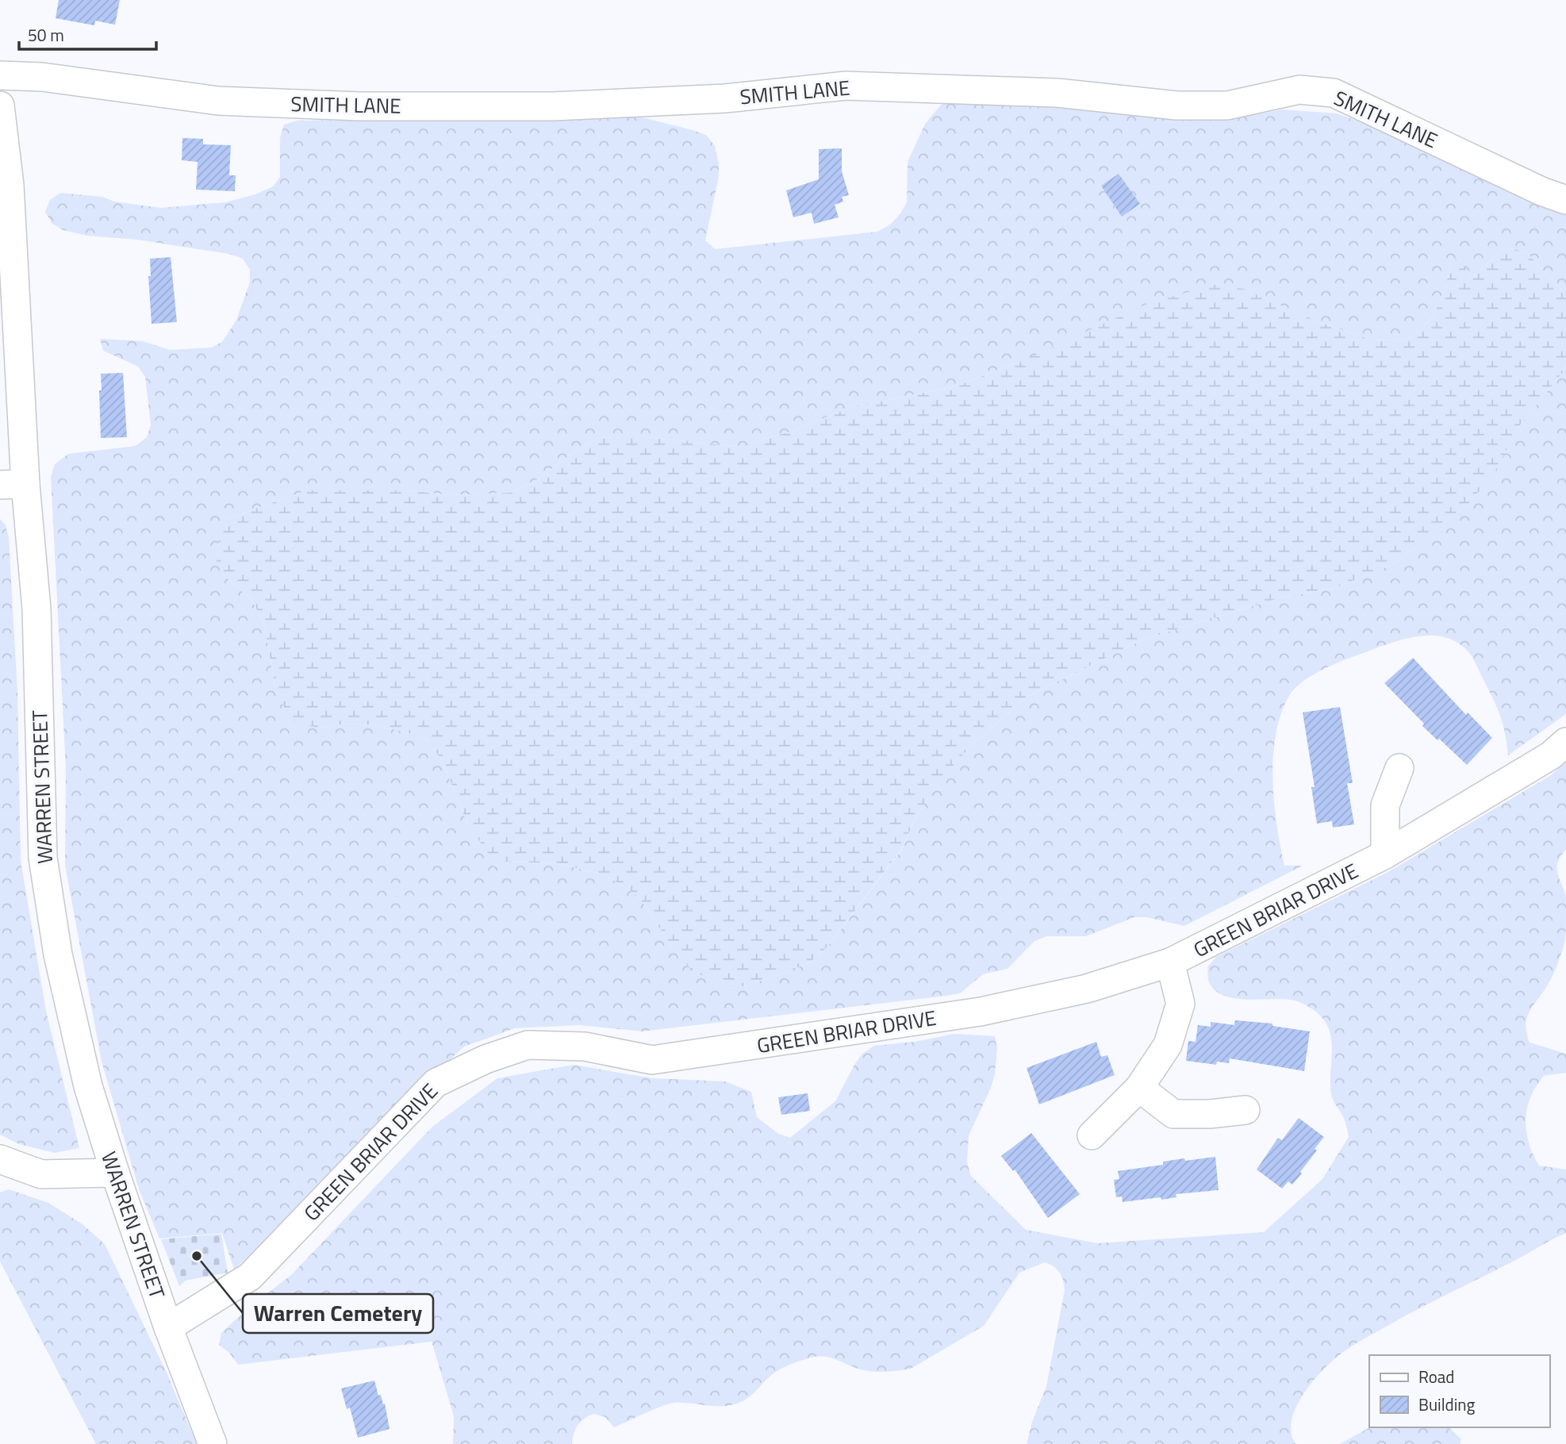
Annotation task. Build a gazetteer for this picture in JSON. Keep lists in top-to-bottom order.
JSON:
{
  "streets": {
    "street": ["SMITH LANE", "WARREN STREET", "GREEN BRIAR DRIVE"]
  },
  "crossings": [
    ["WARREN STREET", "GREEN BRIAR DRIVE"]
  ],
  "places": ["Warren Cemetery"],
  "legend": ["Road", "Building"],
  "scale_bar": "50 m"
}
